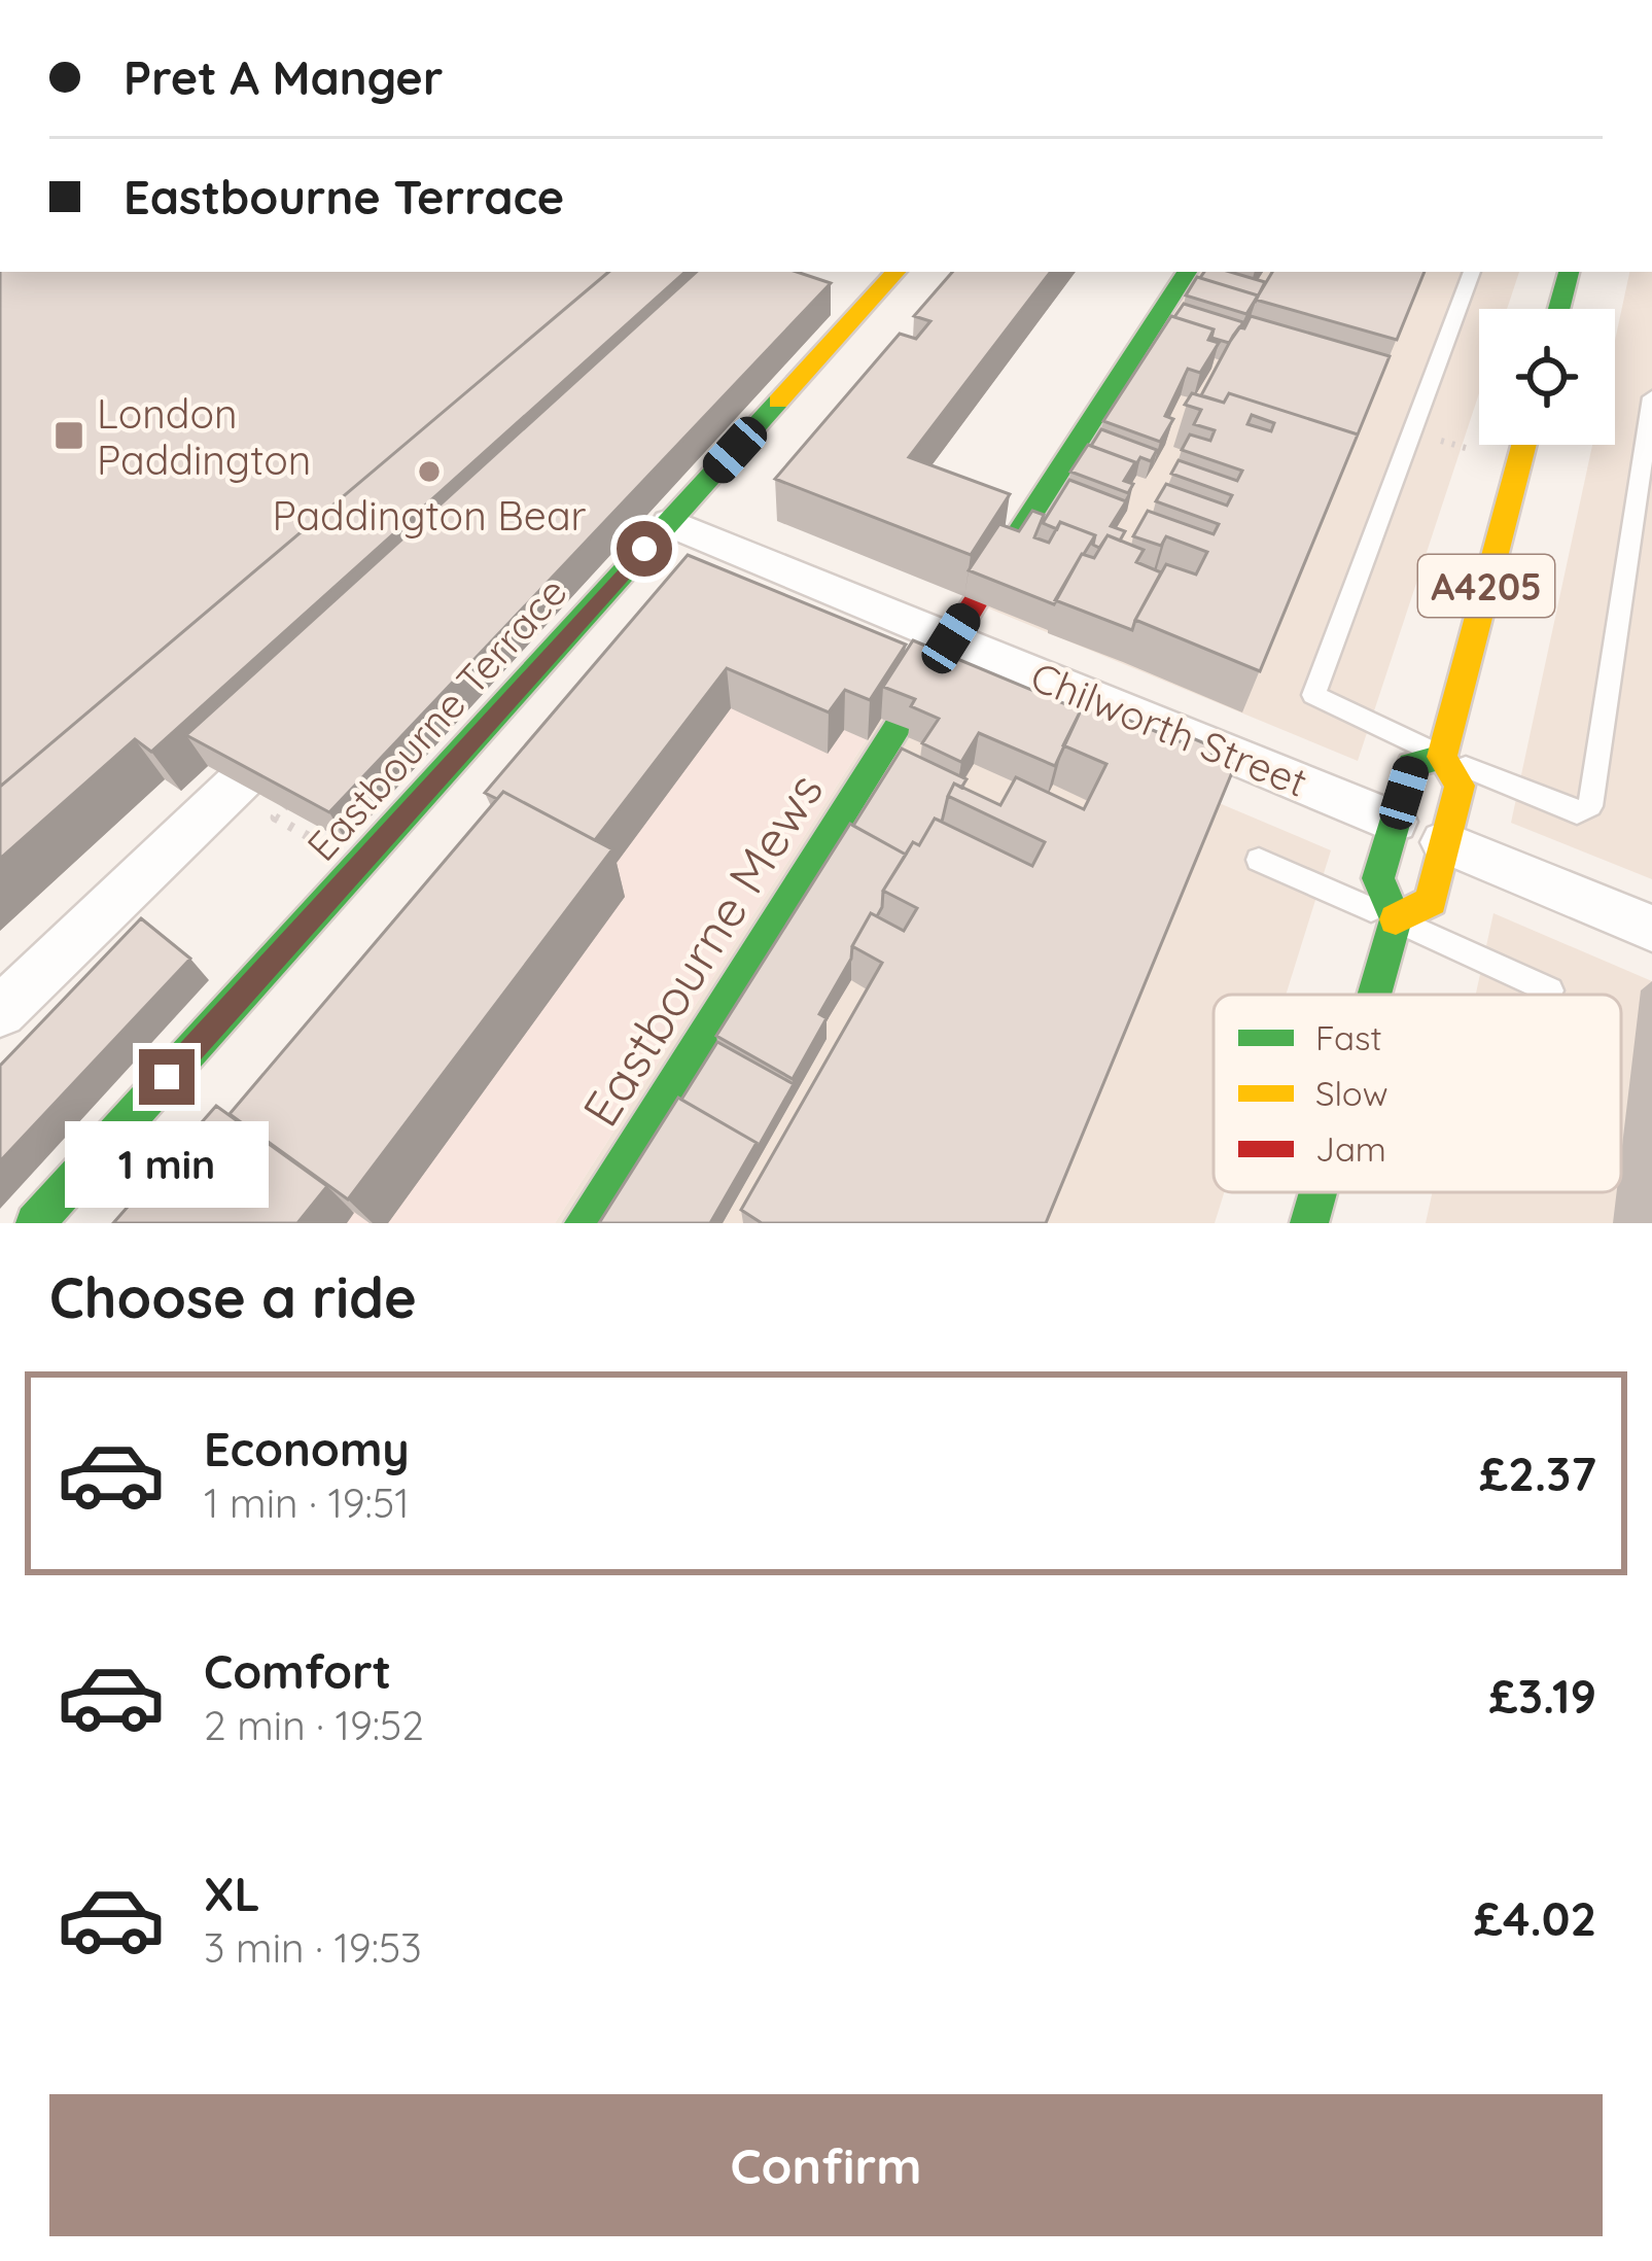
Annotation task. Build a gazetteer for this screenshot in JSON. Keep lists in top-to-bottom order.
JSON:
{
  "streets": {
    "street": [
      "A4205",
      "Eastbourne Terrace",
      "Chilworth Street",
      "Eastbourne Mews"
    ]
  },
  "crossings": [
    ["A4205", "Chilworth Street"],
    ["Eastbourne Terrace", "Chilworth Street"]
  ],
  "places": {
    "transit": ["London Paddington"],
    "other": ["Paddington Bear"]
  },
  "legend": ["Fast", "Slow", "Jam"],
  "page": {
    "banner": ["Pret A Manger", "Eastbourne Terrace"],
    "bubble": "1 min",
    "heading": "Choose a ride",
    "list": [
      {
        "name": "Economy",
        "note": "1 min · 19:51",
        "value": "£2.37"
      },
      {
        "name": "Comfort",
        "note": "2 min · 19:52",
        "value": "£3.19"
      },
      {
        "name": "XL",
        "note": "3 min · 19:53",
        "value": "£4.02"
      }
    ],
    "buttons": "Confirm"
  }
}
